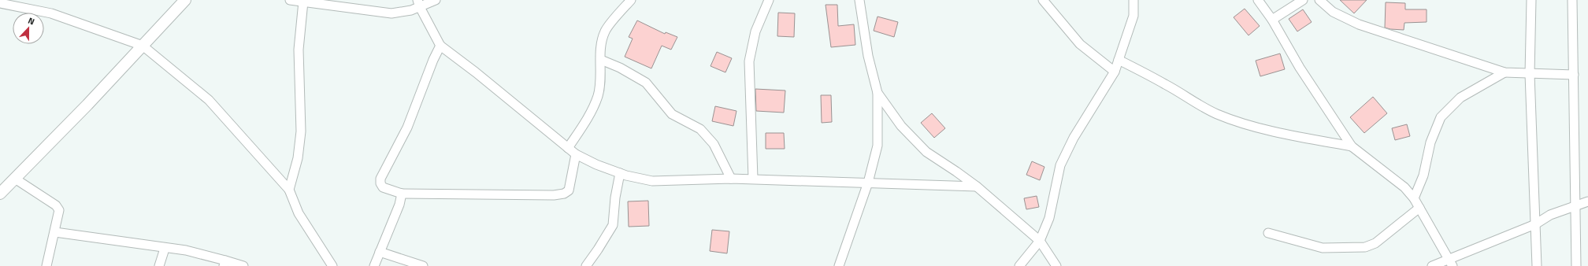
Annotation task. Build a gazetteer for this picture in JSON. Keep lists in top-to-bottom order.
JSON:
{
  "north": "top"
}
